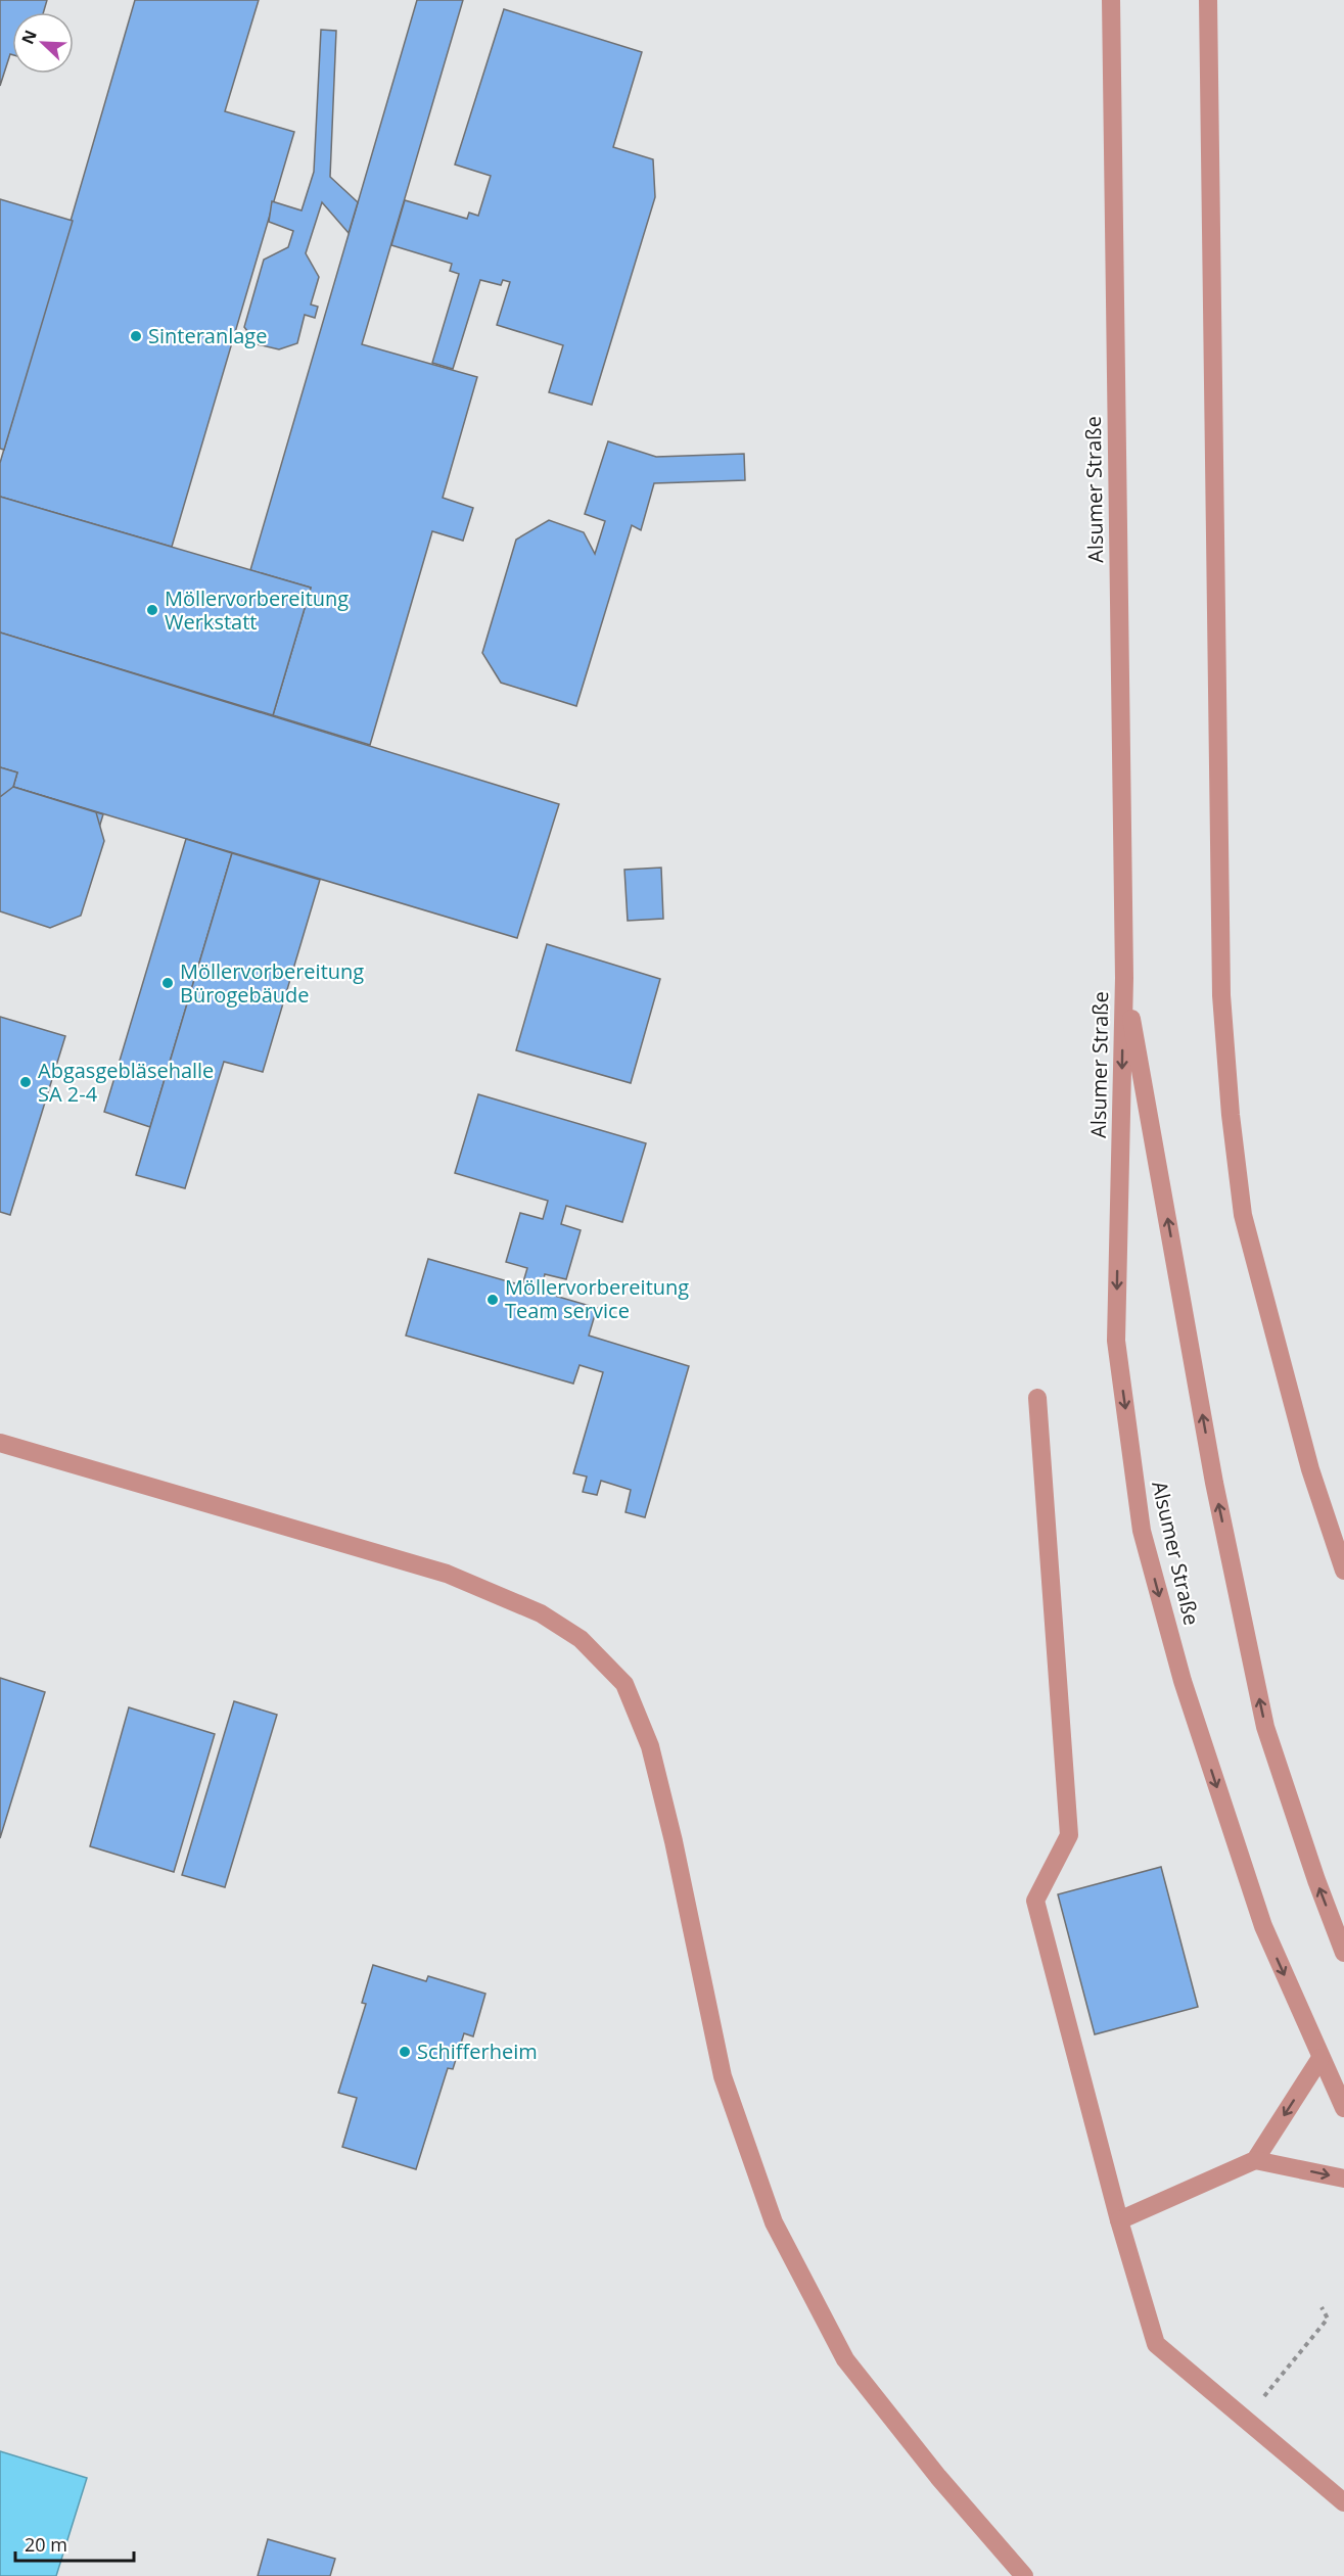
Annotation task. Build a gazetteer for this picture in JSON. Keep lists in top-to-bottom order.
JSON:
{
  "streets": {
    "street": ["Alsumer Straße"]
  },
  "places": [
    "Sinteranlage",
    "Möllervorbereitung Werkstatt",
    "Möllervorbereitung Bürogebäude",
    "Abgasgebläsehalle SA 2-4",
    "Möllervorbereitung Team service",
    "Schifferheim"
  ],
  "scale_bar": "20 m",
  "north": "top left"
}
